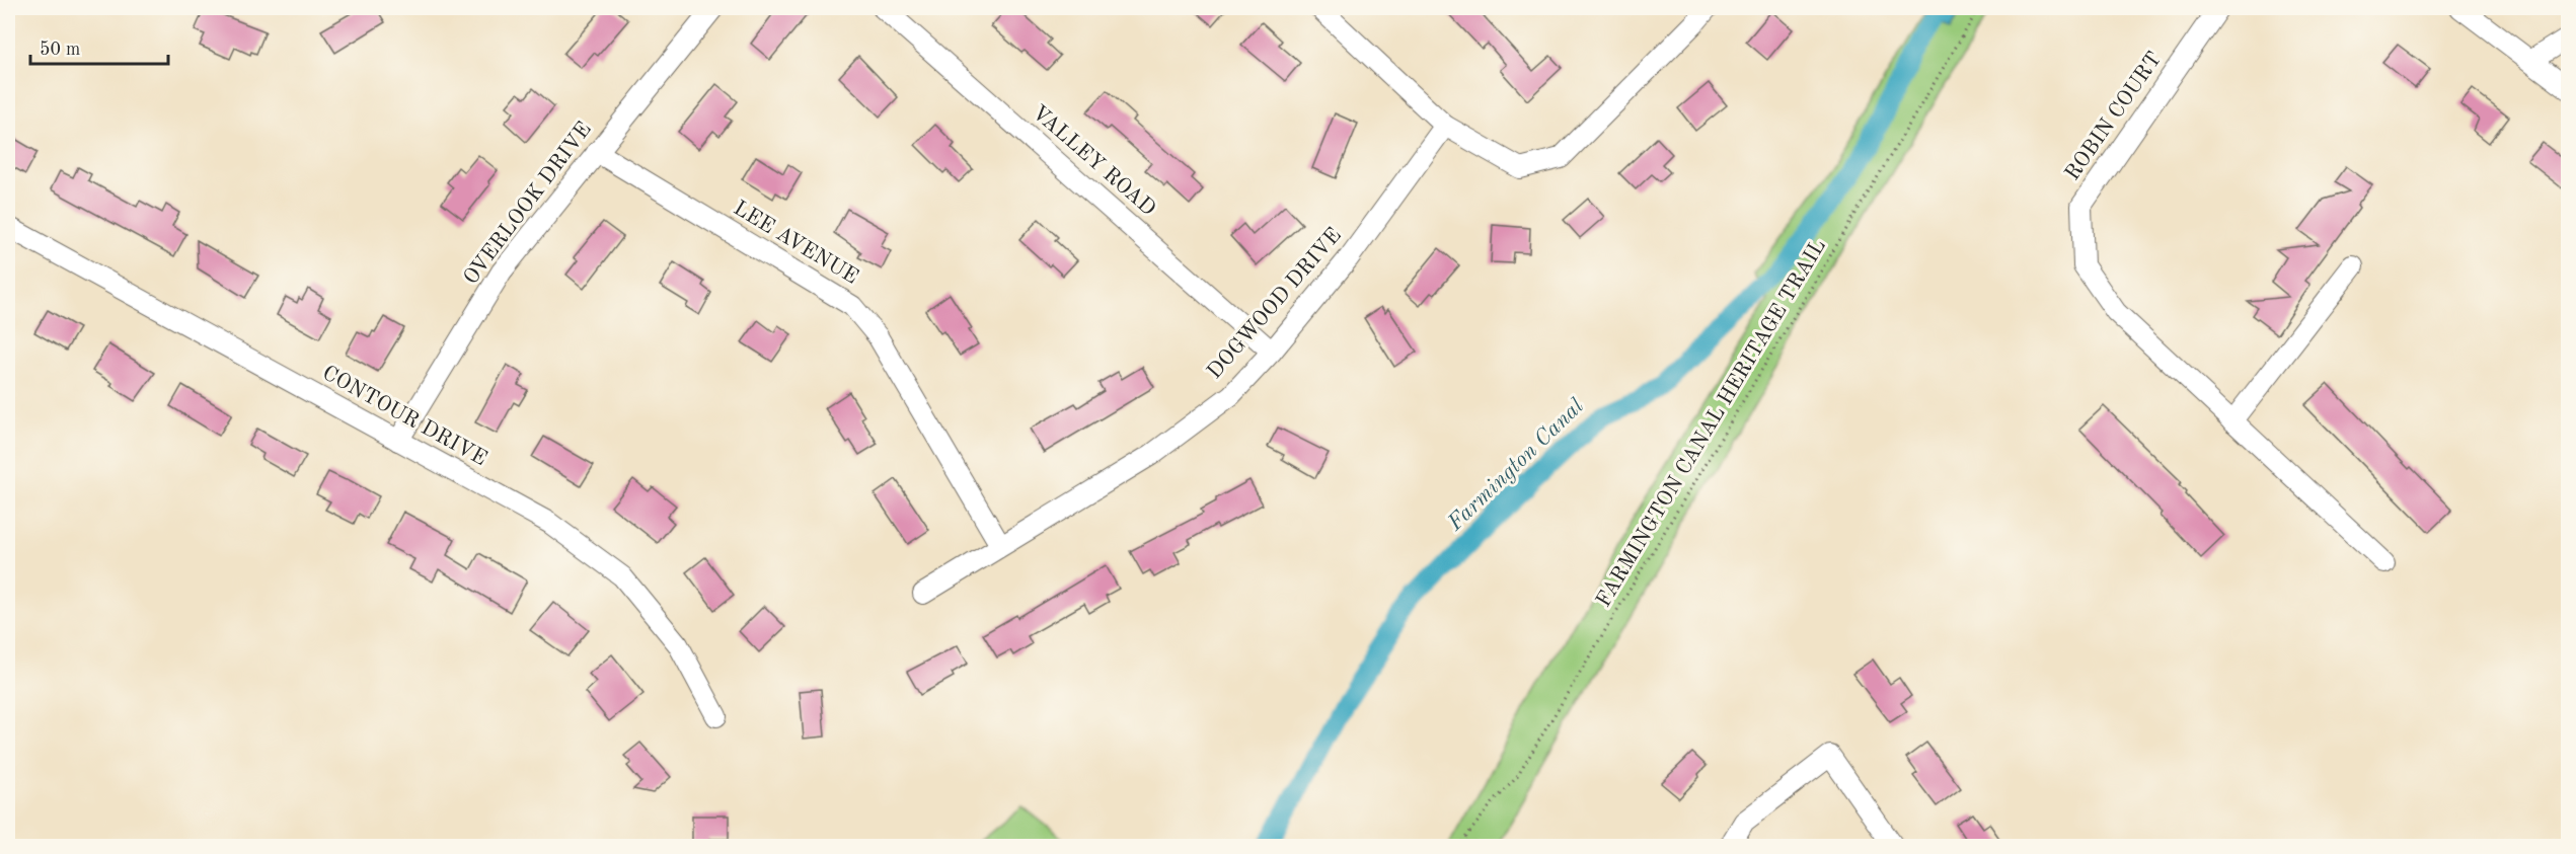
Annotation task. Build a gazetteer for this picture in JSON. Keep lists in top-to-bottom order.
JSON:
{
  "streets": {
    "street": [
      "ROBIN COURT",
      "VALLEY ROAD",
      "OVERLOOK DRIVE",
      "LEE AVENUE",
      "DOGWOOD DRIVE",
      "CONTOUR DRIVE"
    ],
    "path": ["FARMINGTON CANAL HERITAGE TRAIL"]
  },
  "crossings": [
    ["VALLEY ROAD", "DOGWOOD DRIVE"],
    ["OVERLOOK DRIVE", "LEE AVENUE"],
    ["OVERLOOK DRIVE", "CONTOUR DRIVE"],
    ["LEE AVENUE", "DOGWOOD DRIVE"]
  ],
  "water": ["Farmington Canal"],
  "scale_bar": "50 m"
}
